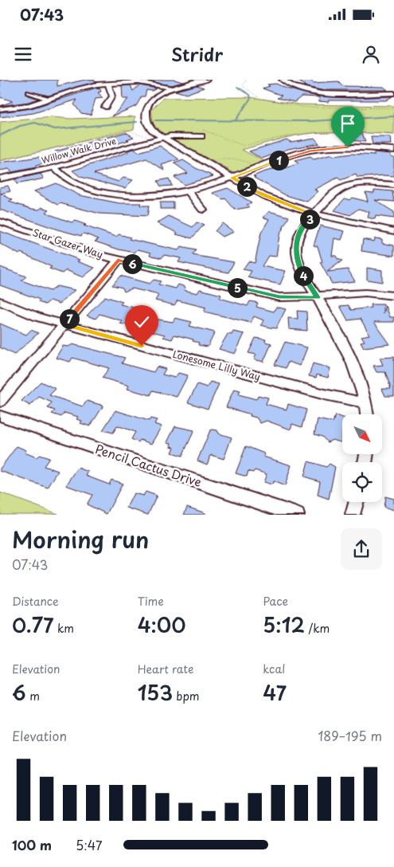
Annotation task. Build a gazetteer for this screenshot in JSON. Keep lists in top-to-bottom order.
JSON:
{
  "streets": {
    "street": [
      "Willow Walk Drive",
      "Star Gazer Way",
      "Lonesome Lilly Way",
      "Pencil Cactus Drive"
    ]
  },
  "north": "bottom right",
  "page": {
    "status": "07:43",
    "header": "Stridr",
    "pins": [
      "1",
      "2",
      "3",
      "6",
      "4",
      "5",
      "7"
    ],
    "heading": ["Morning run", "07:43"],
    "stats": [
      ["Distance", "0.77 km"],
      ["Time", "4:00"],
      ["Pace", "5:12 /km"],
      ["Elevation", "6 m"],
      ["Heart rate", "153 bpm"],
      ["kcal", "47"]
    ],
    "chart": ["Elevation", "189–195 m"],
    "list": [
      {
        "name": "100 m",
        "note": "5:47"
      }
    ]
  }
}
